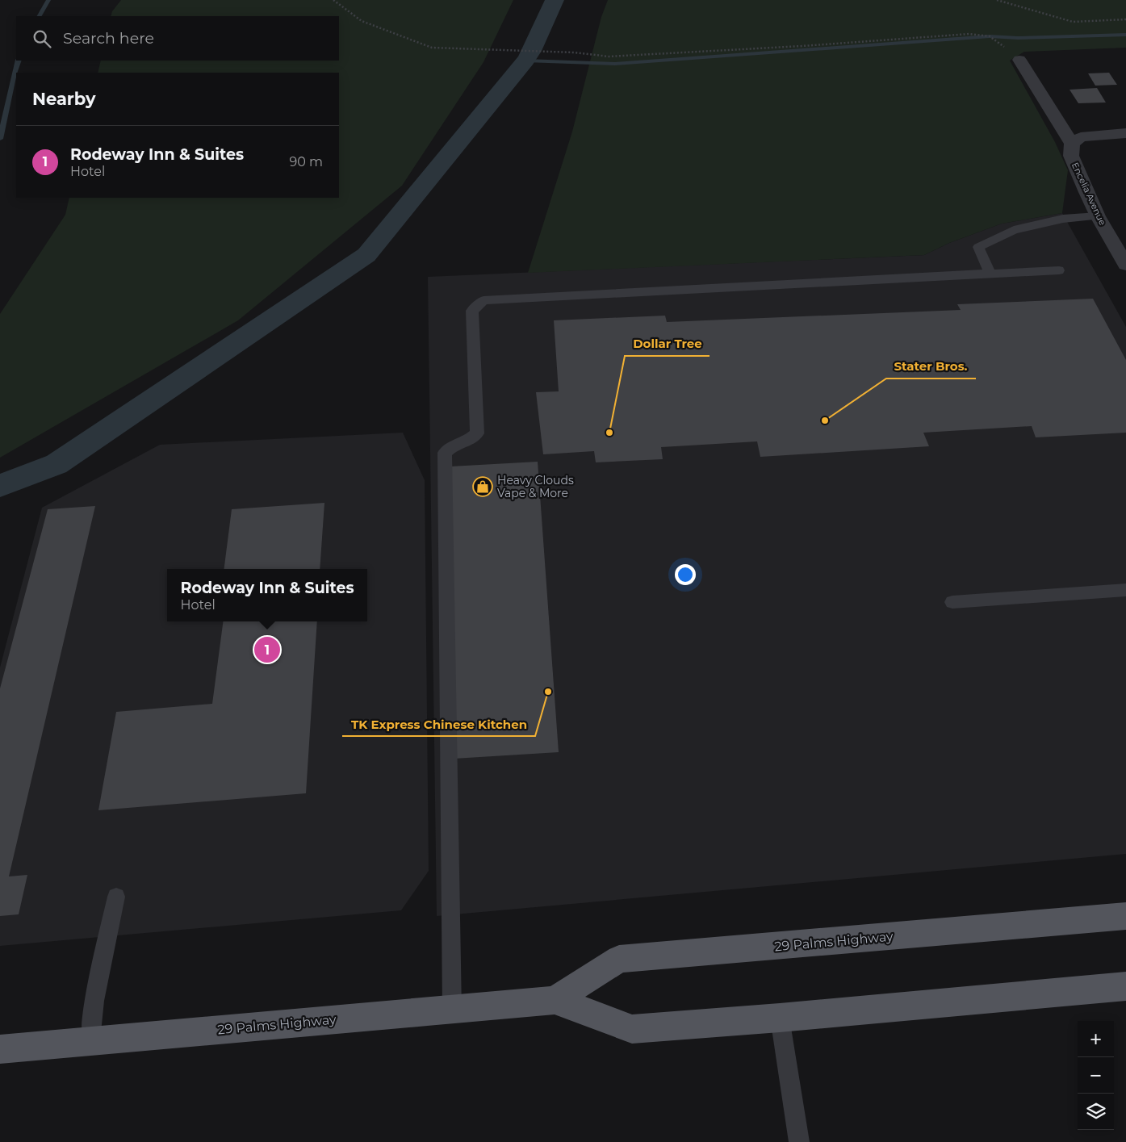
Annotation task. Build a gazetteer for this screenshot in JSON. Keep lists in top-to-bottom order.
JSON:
{
  "streets": {
    "main road": ["29 Palms Highway"],
    "street": ["Encelia Avenue"]
  },
  "places": {
    "other": ["Stater Bros.", "Dollar Tree", "TK Express Chinese Kitchen"],
    "shop": ["Heavy Clouds Vape & More"]
  },
  "page": {
    "search": "Search here",
    "heading": "Nearby",
    "list": [
      {
        "mark": "1",
        "name": "Rodeway Inn & Suites",
        "note": "Hotel",
        "value": "90 m"
      }
    ],
    "popup": ["Rodeway Inn & Suites", "Hotel"],
    "pins": "1",
    "map_buttons": ["+", "−"]
  }
}
